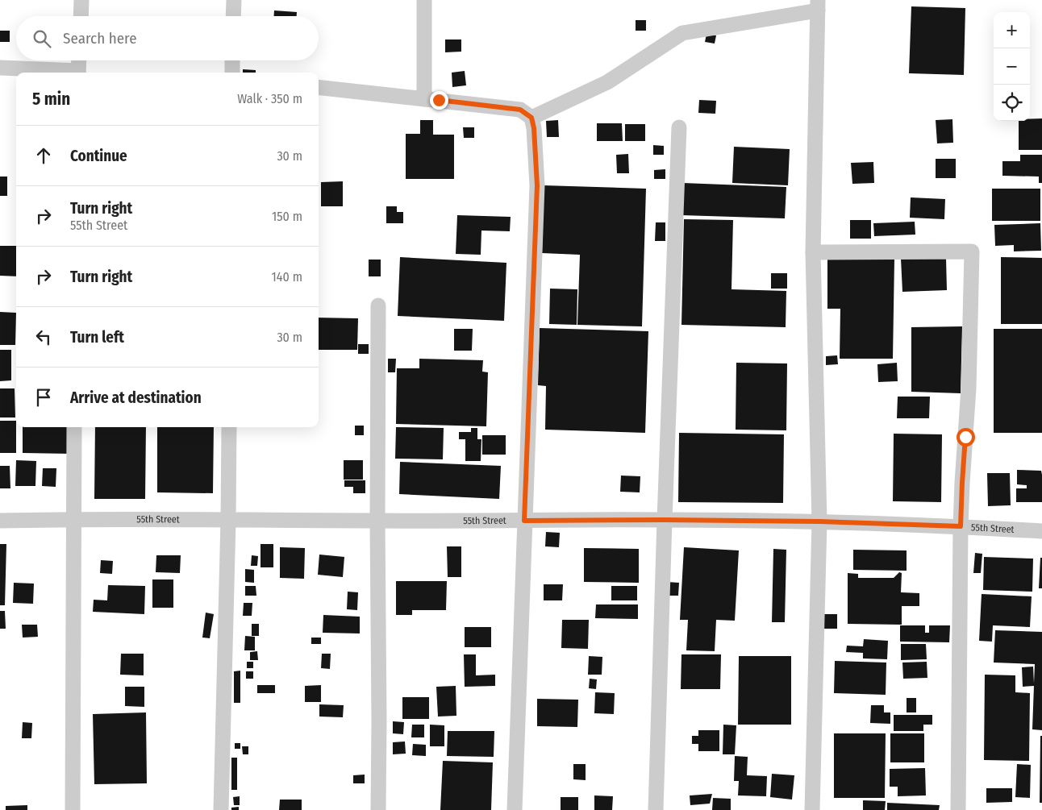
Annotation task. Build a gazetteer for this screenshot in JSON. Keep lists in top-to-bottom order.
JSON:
{
  "streets": {
    "street": ["55th Street"]
  },
  "page": {
    "map_buttons": ["+", "−"],
    "search": "Search here",
    "heading": ["5 min", "Walk · 350 m"],
    "list": [
      ["Continue", "30 m"],
      ["Turn right", "55th Street", "150 m"],
      ["Turn right", "140 m"],
      ["Turn left", "30 m"],
      "Arrive at destination"
    ]
  }
}
